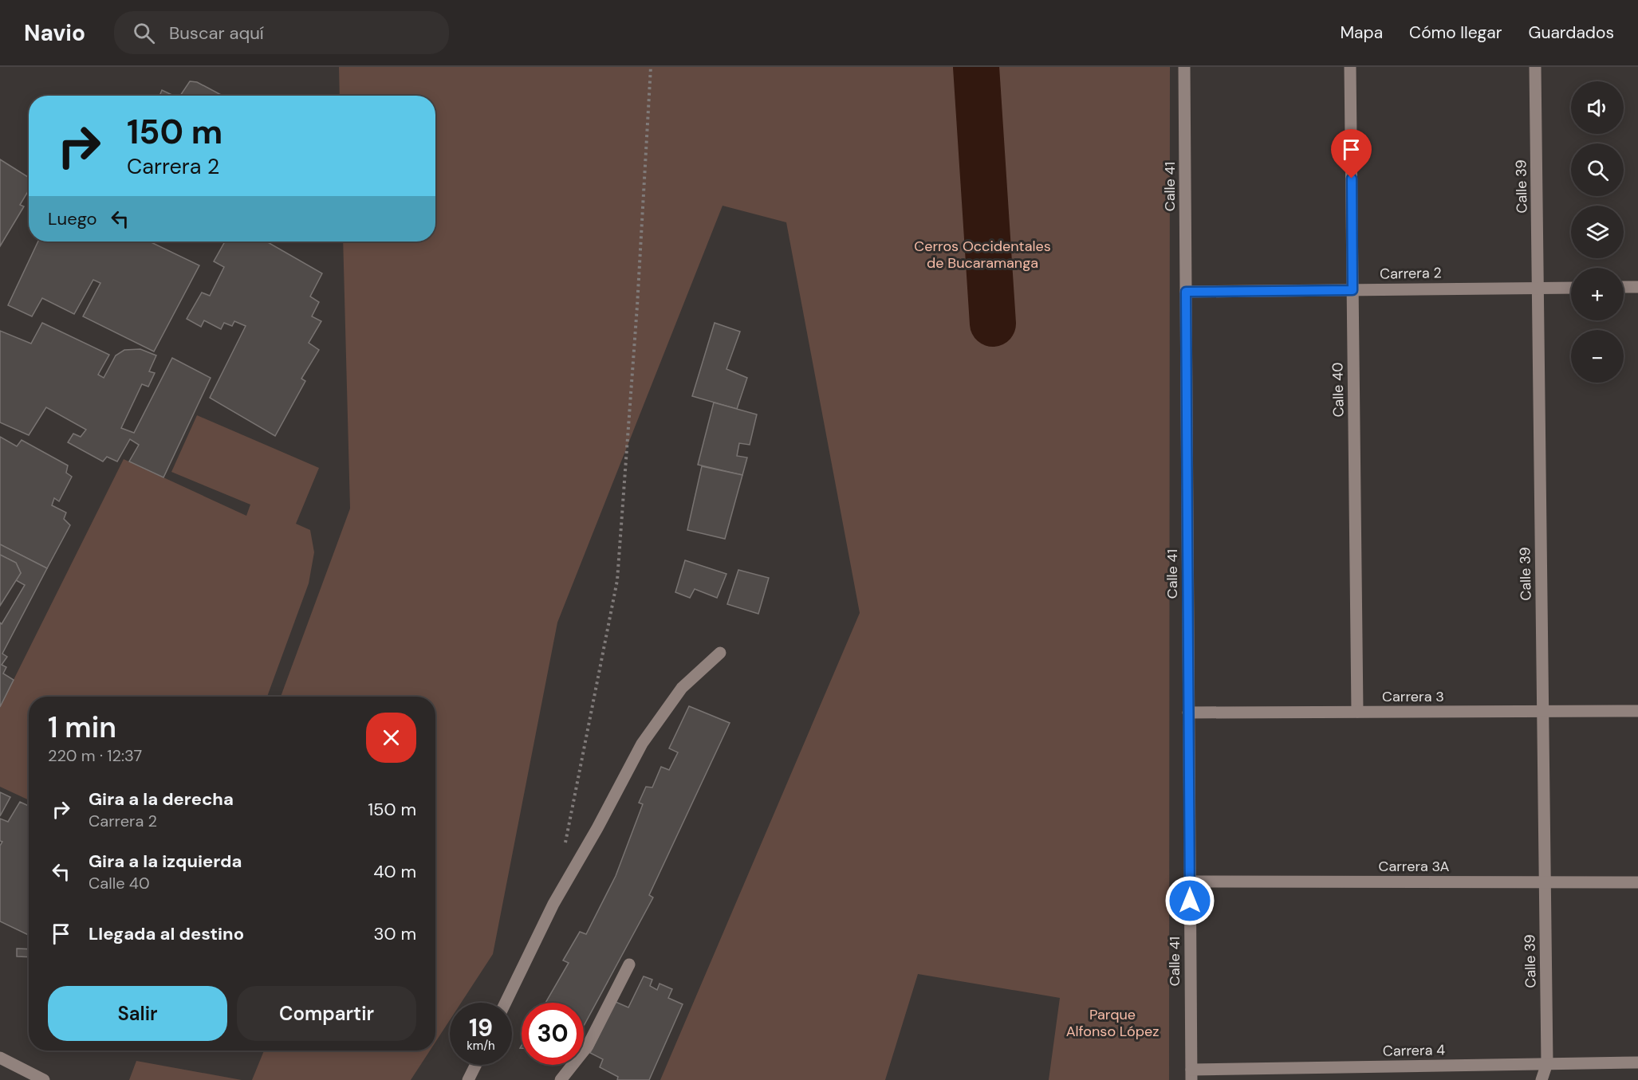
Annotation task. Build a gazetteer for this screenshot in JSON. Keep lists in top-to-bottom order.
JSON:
{
  "streets": {
    "street": [
      "Calle 41",
      "Calle 39",
      "Carrera 2",
      "Calle 40",
      "Carrera 3",
      "Carrera 3A",
      "Carrera 4"
    ]
  },
  "crossings": [
    ["Calle 41", "Carrera 2"],
    ["Calle 41", "Carrera 3"],
    ["Calle 41", "Carrera 3A"],
    ["Calle 41", "Carrera 4"],
    ["Calle 39", "Carrera 2"],
    ["Calle 39", "Carrera 3"],
    ["Calle 39", "Carrera 3A"],
    ["Calle 39", "Carrera 4"],
    ["Carrera 2", "Calle 40"],
    ["Calle 40", "Carrera 3"]
  ],
  "parks": ["Cerros Occidentales de Bucaramanga", "Parque Alfonso López"],
  "page": {
    "header": "Navio",
    "search": "Buscar aquí",
    "nav": ["Mapa", "Cómo llegar", "Guardados"],
    "map_buttons": ["+", "−"],
    "turn": ["150 m", "Carrera 2"],
    "then": "Luego",
    "heading": ["1 min", "220 m · 12:37"],
    "list": [
      {
        "name": "Gira a la derecha",
        "note": "Carrera 2",
        "value": "150 m"
      },
      {
        "name": "Gira a la izquierda",
        "note": "Calle 40",
        "value": "40 m"
      },
      {
        "name": "Llegada al destino",
        "value": "30 m"
      }
    ],
    "buttons": ["Salir", "Compartir"],
    "speed": "19 km/h",
    "limit": "30"
  }
}
